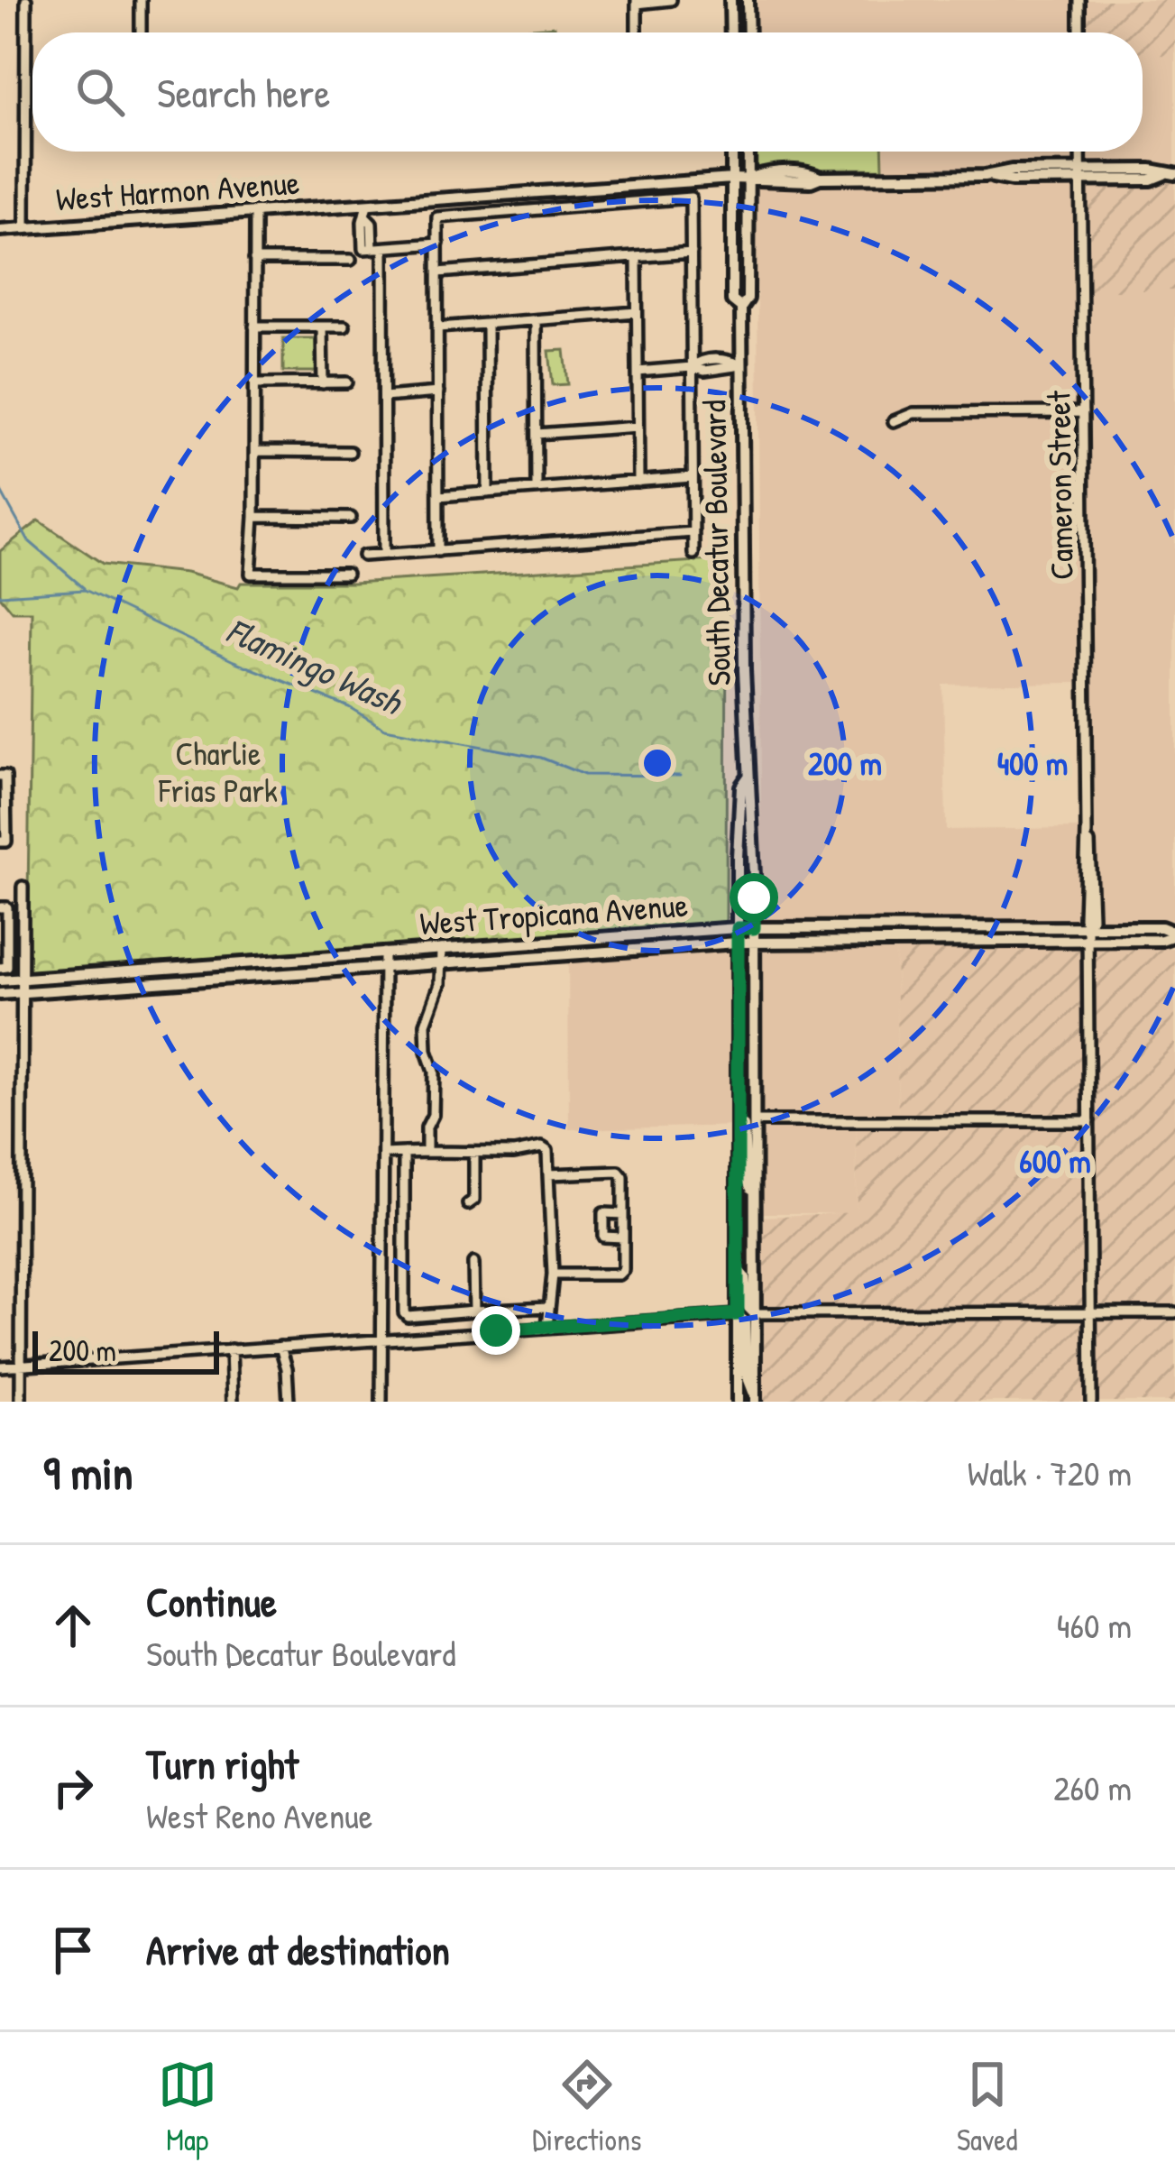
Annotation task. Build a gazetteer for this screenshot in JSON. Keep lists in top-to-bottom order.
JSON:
{
  "streets": {
    "main road": ["West Harmon Avenue", "South Decatur Boulevard", "West Tropicana Avenue"],
    "street": ["Cameron Street"]
  },
  "crossings": [
    ["West Harmon Avenue", "Cameron Street"],
    ["West Harmon Avenue", "South Decatur Boulevard"],
    ["Cameron Street", "West Tropicana Avenue"],
    ["South Decatur Boulevard", "West Tropicana Avenue"]
  ],
  "water": ["Flamingo Wash"],
  "parks": ["Charlie Frias Park"],
  "scale_bar": "200 m",
  "page": {
    "search": "Search here",
    "scale": "200 m",
    "heading": ["9 min", "Walk · 720 m"],
    "list": [
      ["Continue", "South Decatur Boulevard", "460 m"],
      ["Turn right", "West Reno Avenue", "260 m"],
      "Arrive at destination"
    ],
    "nav": ["Map", "Directions", "Saved"]
  },
  "rings": ["200 m", "400 m", "600 m"]
}
